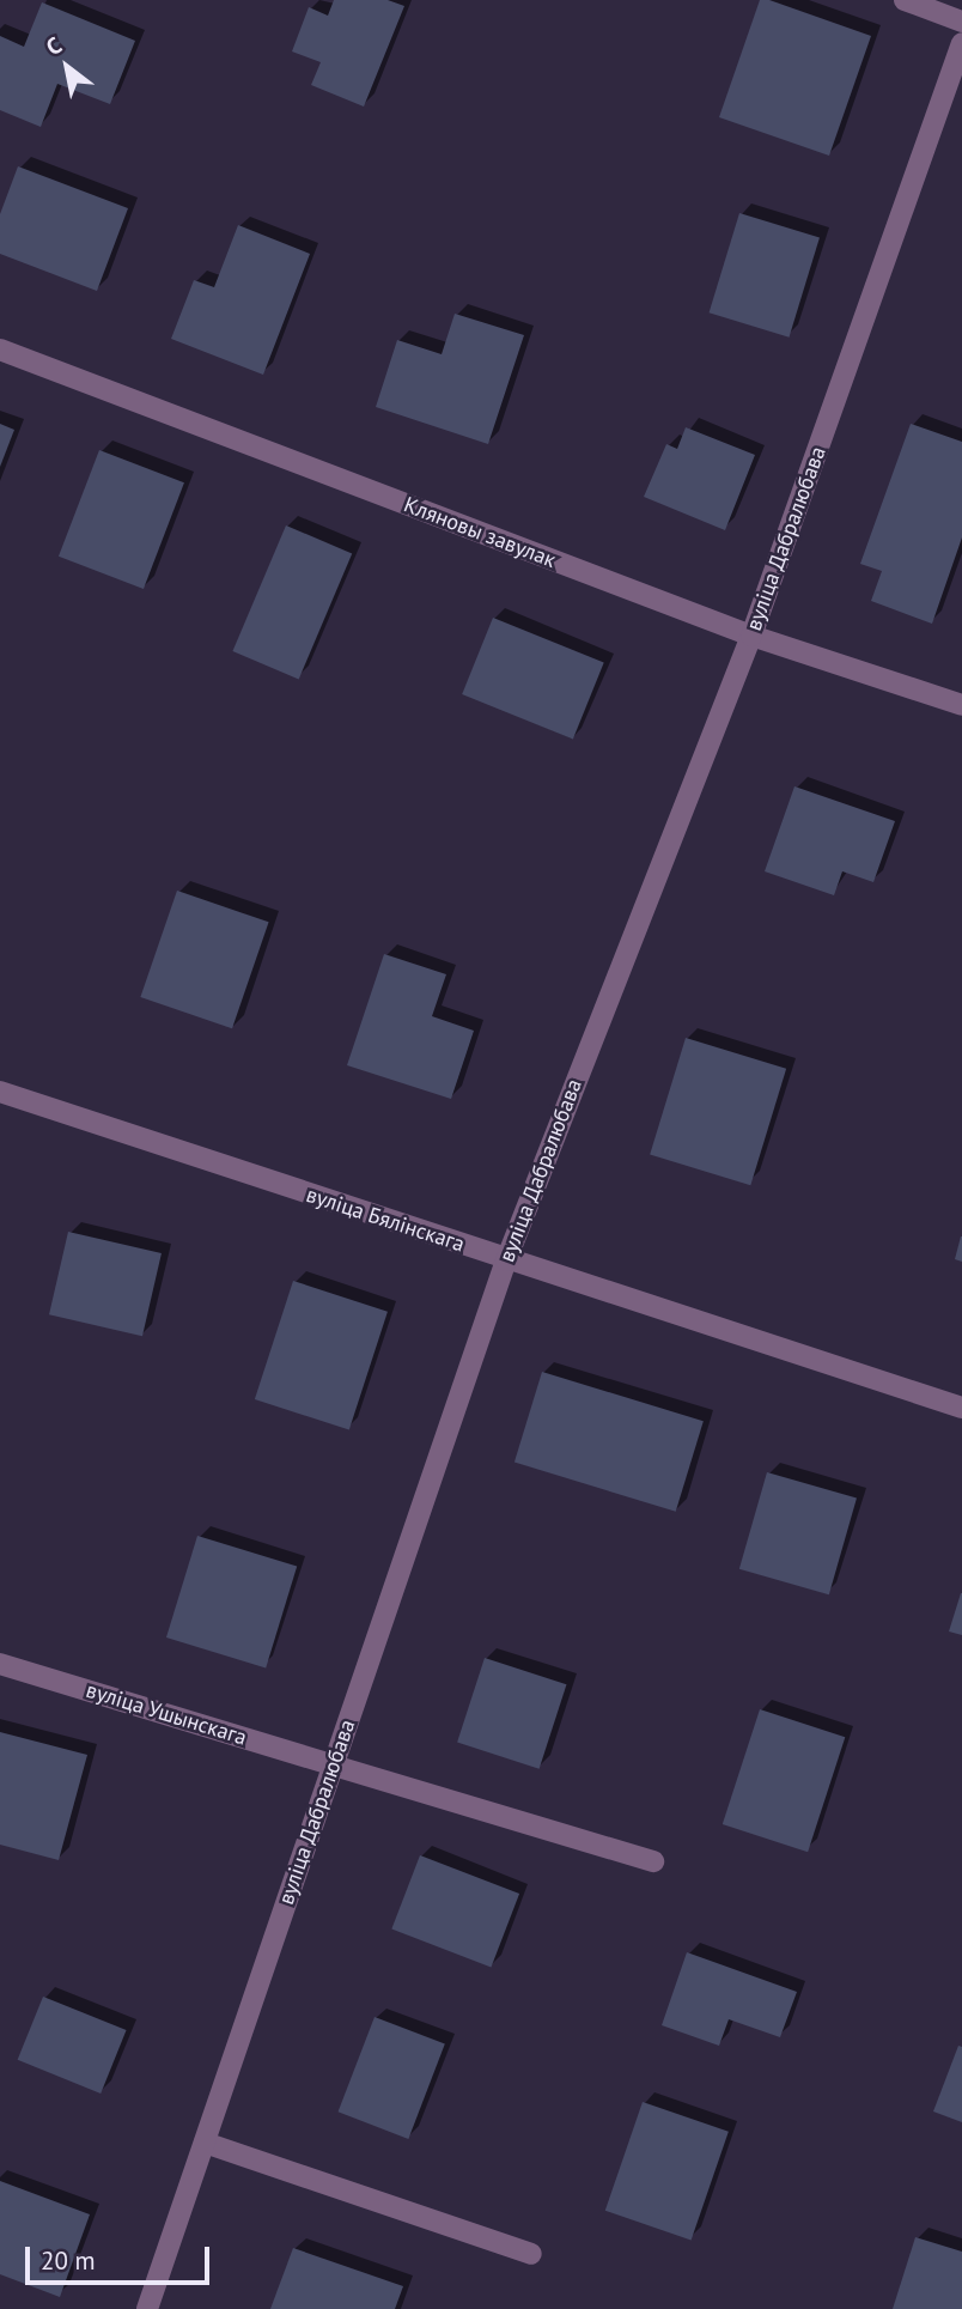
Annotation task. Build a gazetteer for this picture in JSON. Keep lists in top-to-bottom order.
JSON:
{
  "streets": {
    "street": [
      "Кляновы завулак",
      "вуліца Дабралюбава",
      "вуліца Бялінскага",
      "вуліца Ушынскага"
    ]
  },
  "crossings": [
    ["Кляновы завулак", "вуліца Дабралюбава"],
    ["вуліца Дабралюбава", "вуліца Бялінскага"],
    ["вуліца Дабралюбава", "вуліца Ушынскага"]
  ],
  "scale_bar": "20 m",
  "north": "top left"
}
